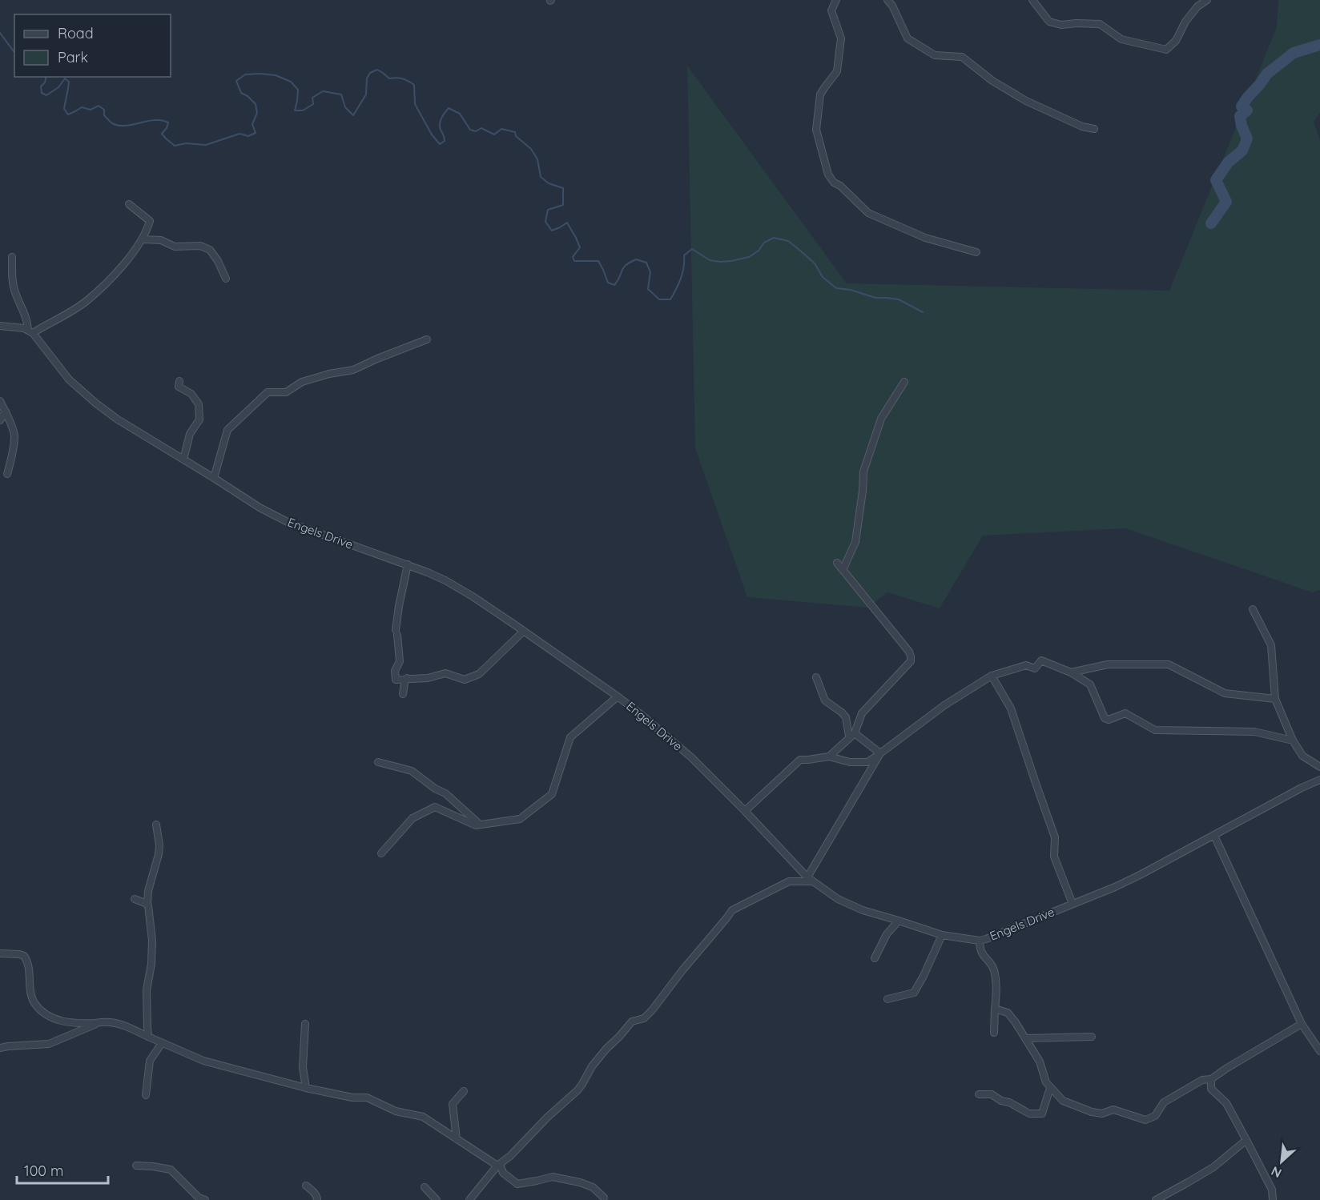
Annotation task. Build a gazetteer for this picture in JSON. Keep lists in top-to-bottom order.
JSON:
{
  "streets": {
    "street": ["Engels Drive"]
  },
  "legend": ["Road", "Park"],
  "scale_bar": "100 m",
  "north": "bottom left"
}
